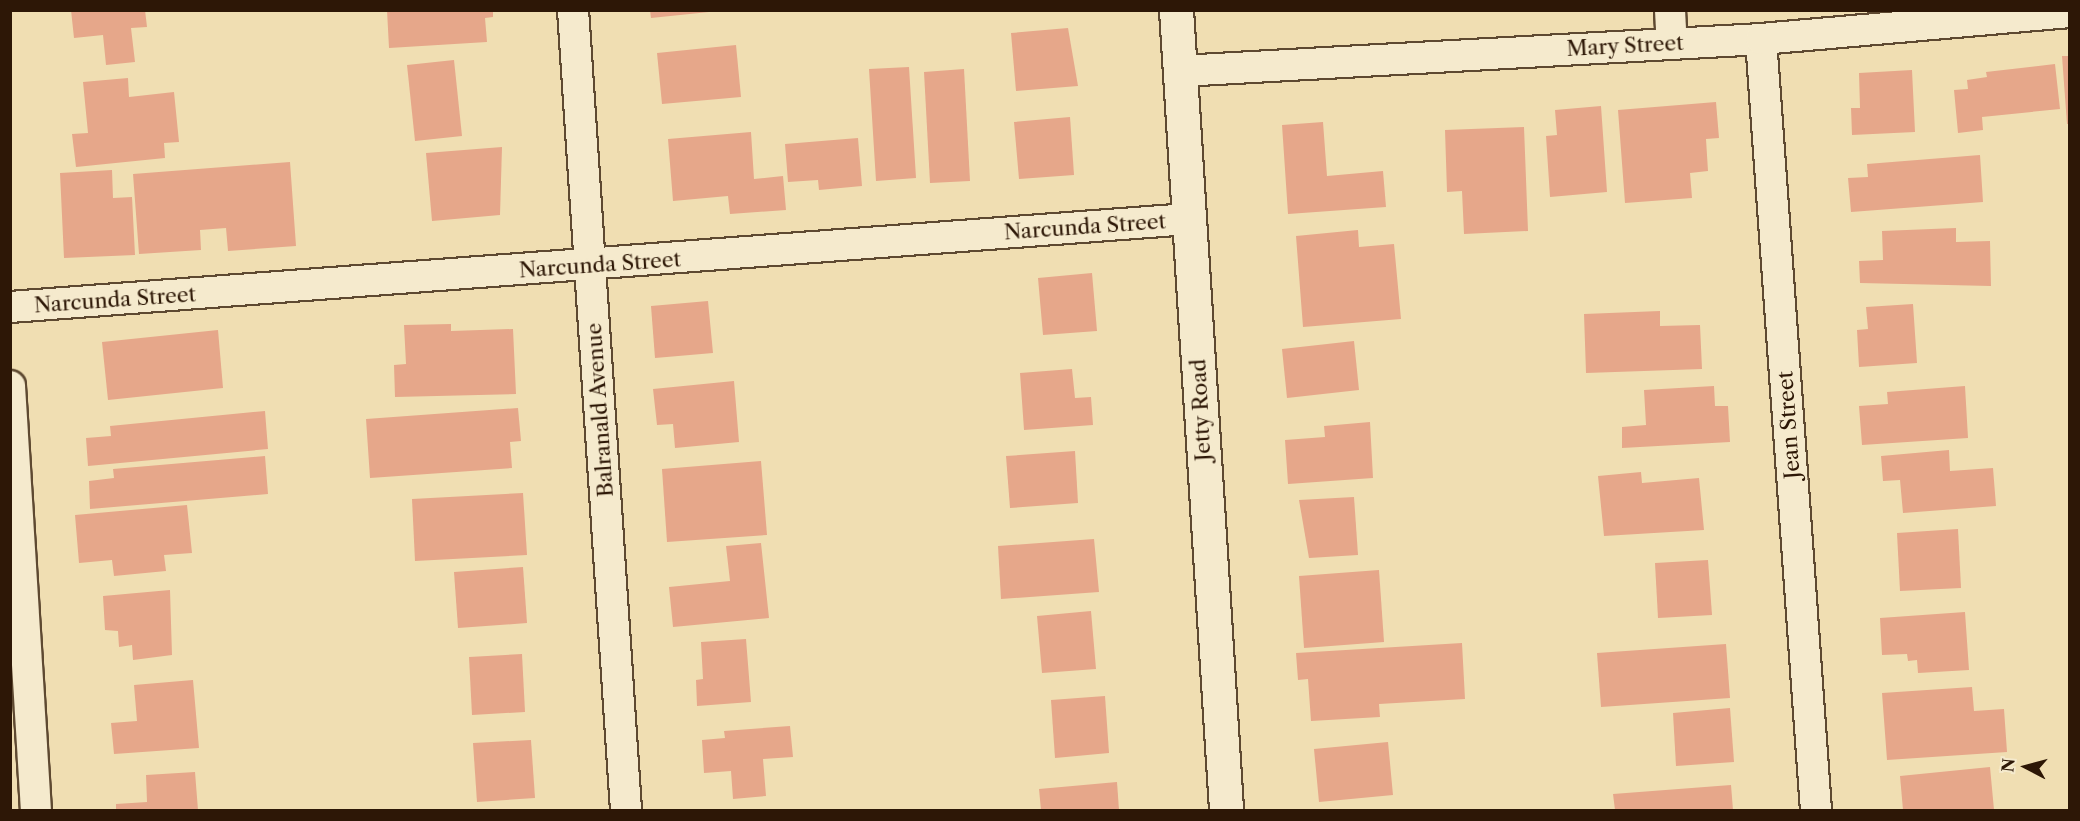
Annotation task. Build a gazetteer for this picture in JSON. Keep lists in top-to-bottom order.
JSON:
{
  "streets": {
    "street": [
      "Mary Street",
      "Narcunda Street",
      "Balranald Avenue",
      "Jetty Road",
      "Jean Street"
    ]
  },
  "crossings": [
    ["Mary Street", "Jetty Road"],
    ["Mary Street", "Jean Street"],
    ["Narcunda Street", "Balranald Avenue"],
    ["Narcunda Street", "Jetty Road"]
  ],
  "north": "left"
}
